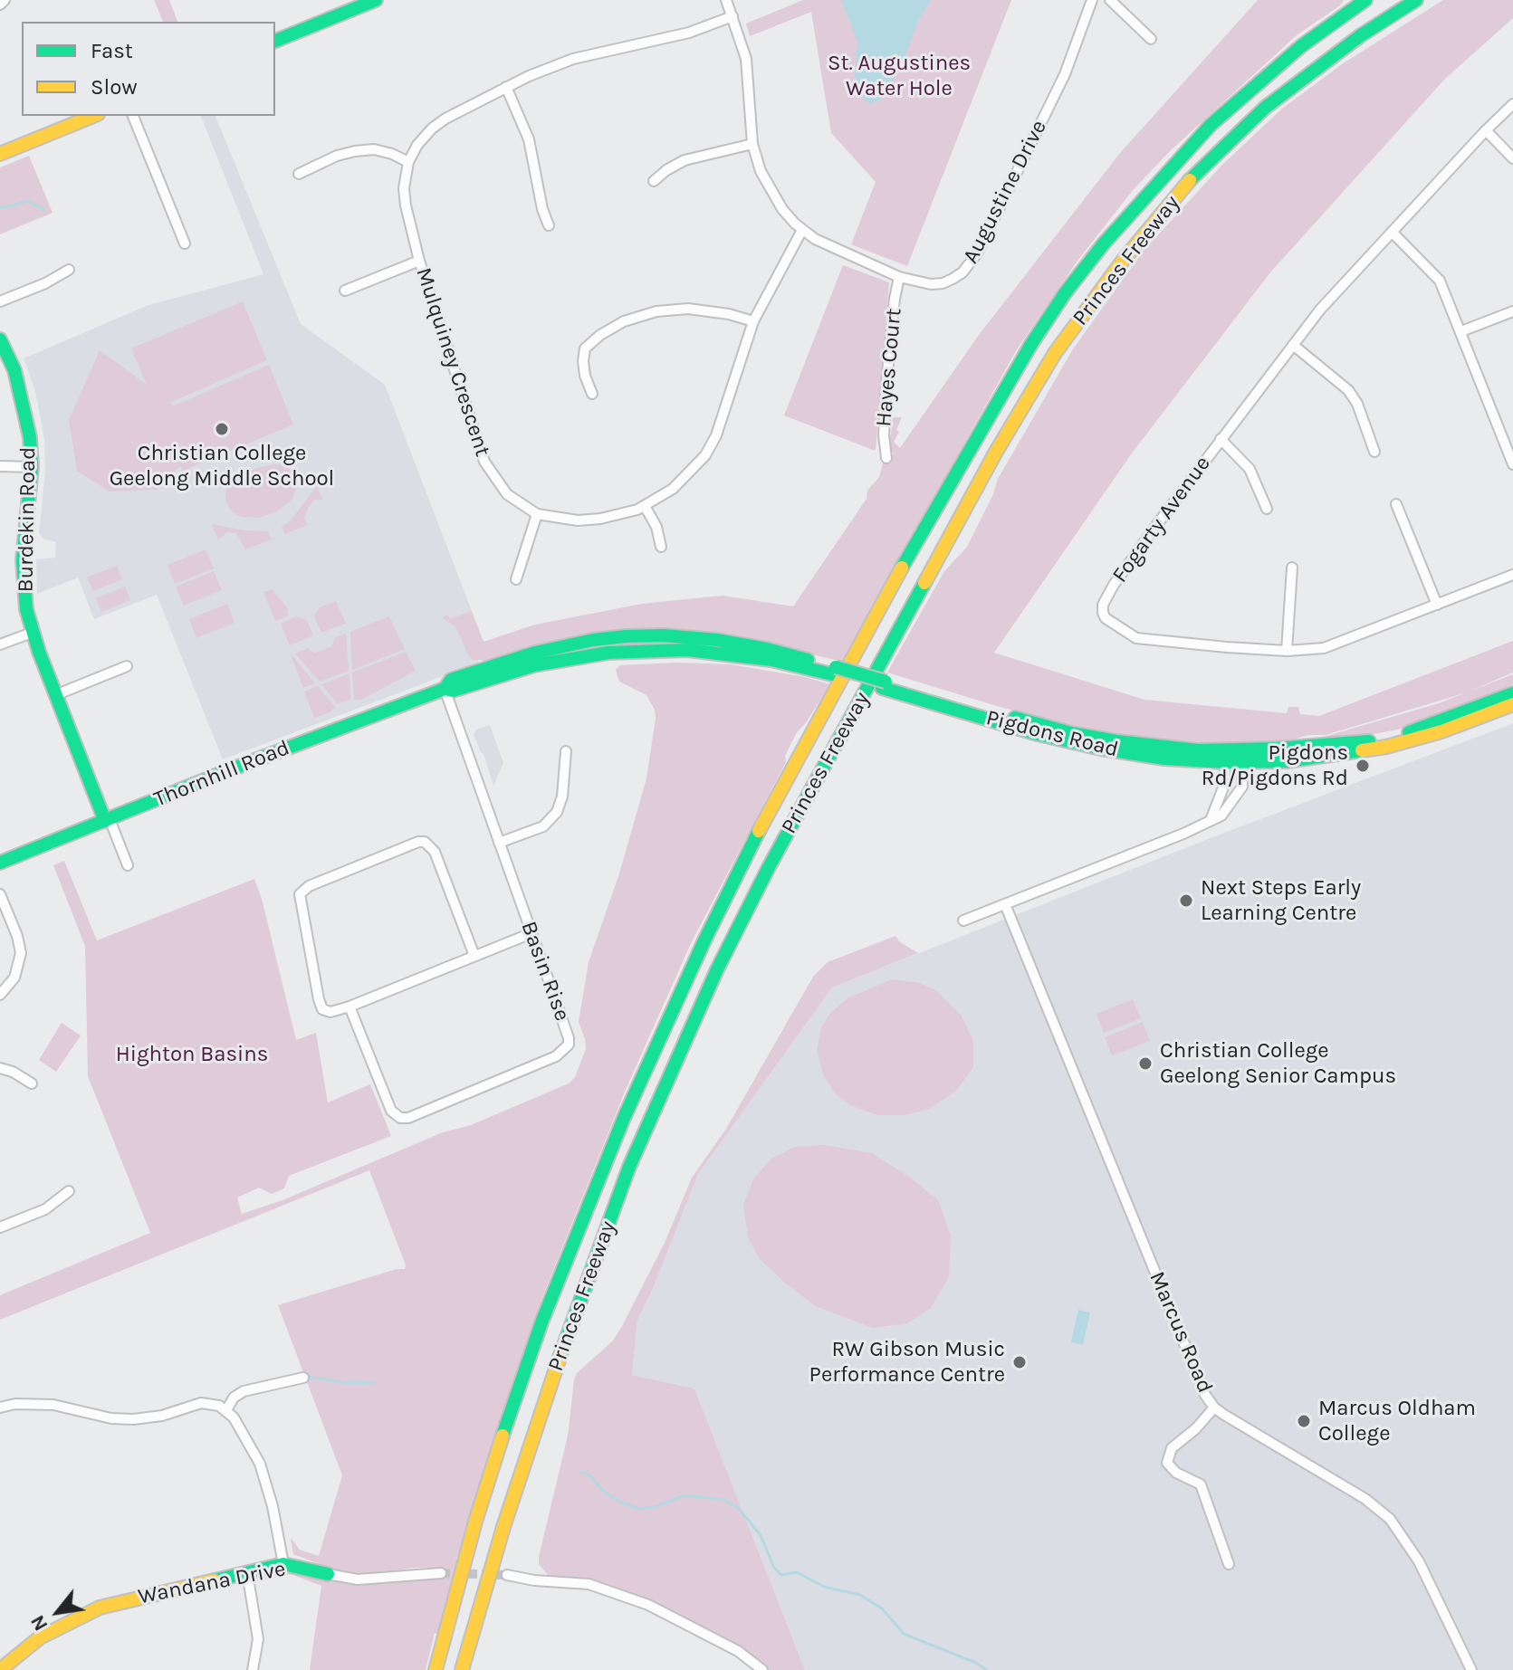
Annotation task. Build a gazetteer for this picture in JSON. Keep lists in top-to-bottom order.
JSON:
{
  "streets": {
    "main road": [
      "Princes Freeway",
      "Burdekin Road",
      "Pigdons Road",
      "Thornhill Road",
      "Wandana Drive"
    ],
    "street": [
      "Augustine Drive",
      "Mulquiney Crescent",
      "Hayes Court",
      "Fogarty Avenue",
      "Basin Rise",
      "Marcus Road"
    ]
  },
  "crossings": [
    ["Augustine Drive", "Mulquiney Crescent"],
    ["Augustine Drive", "Hayes Court"],
    ["Burdekin Road", "Thornhill Road"],
    ["Pigdons Road", "Thornhill Road"],
    ["Thornhill Road", "Basin Rise"]
  ],
  "parks": ["St. Augustines Water Hole", "Highton Basins"],
  "places": [
    "Christian College Geelong Middle School",
    "Pigdons Rd/Pigdons Rd",
    "Next Steps Early Learning Centre",
    "Christian College Geelong Senior Campus",
    "RW Gibson Music Performance Centre",
    "Marcus Oldham College"
  ],
  "legend": ["Fast", "Slow"],
  "north": "bottom left"
}
